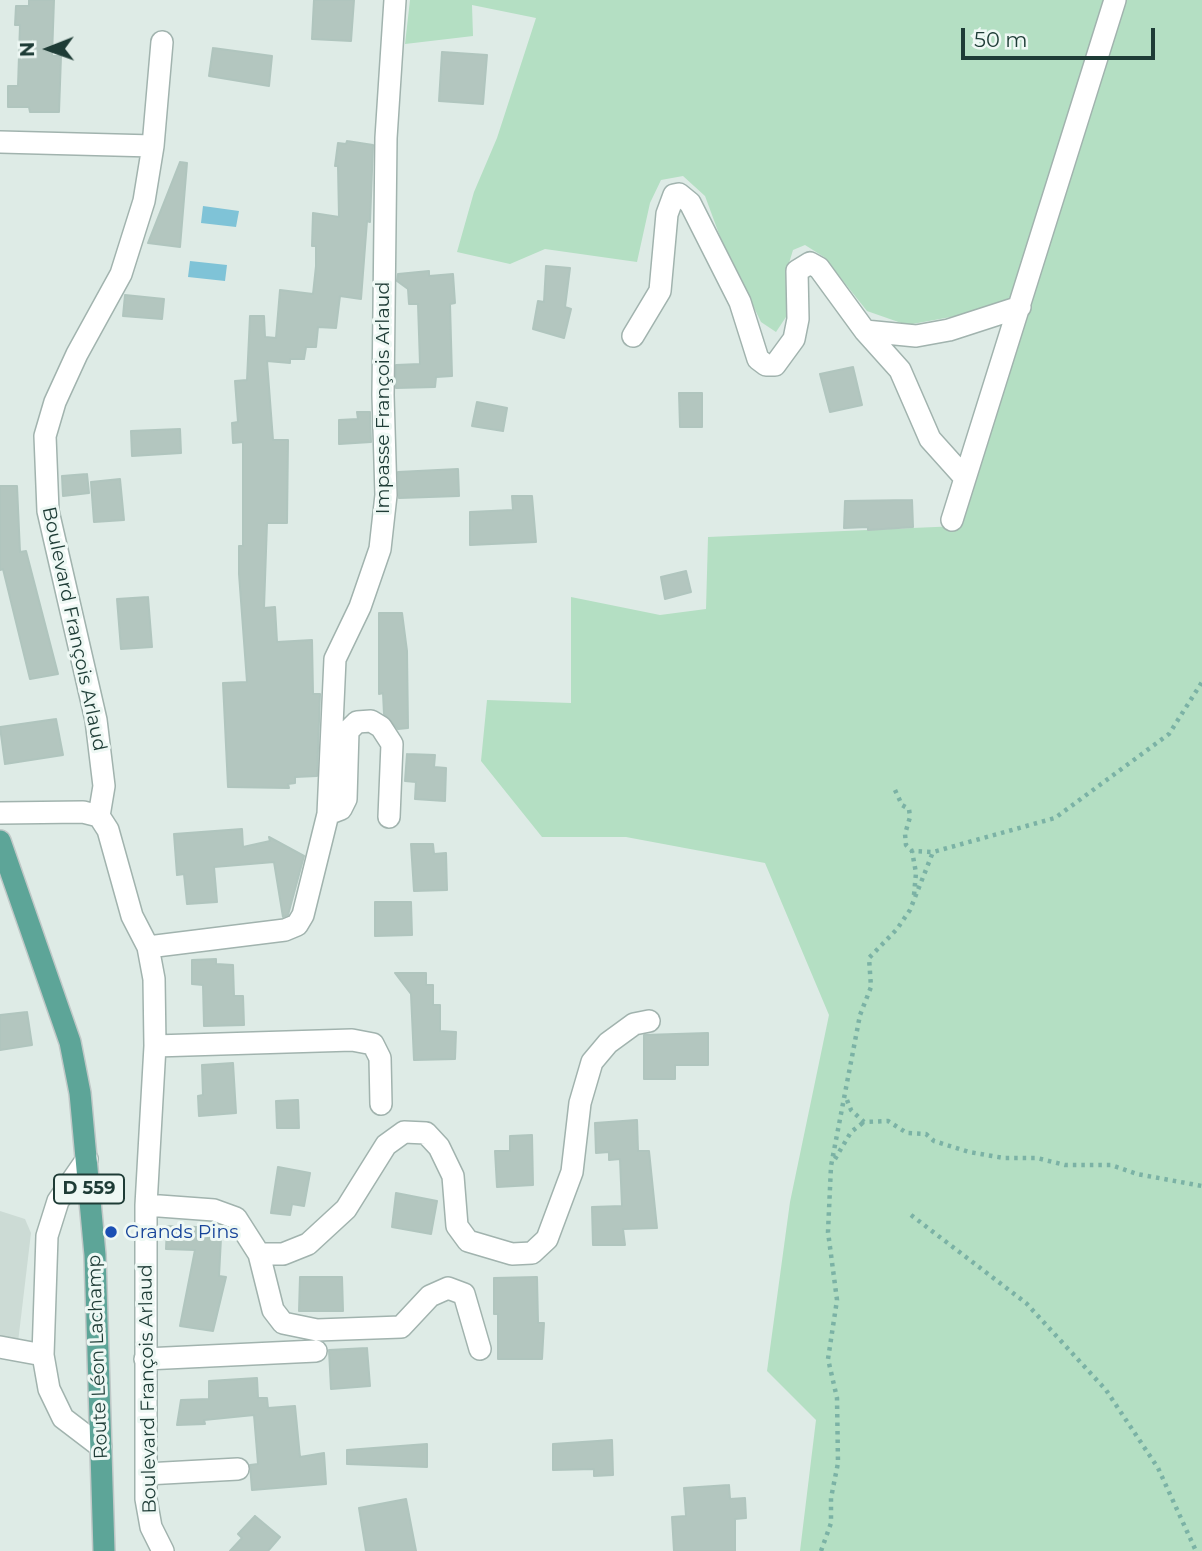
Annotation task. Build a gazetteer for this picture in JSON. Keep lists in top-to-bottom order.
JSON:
{
  "streets": {
    "main road": ["D 559", "Route Léon Lachamp"],
    "street": ["Impasse François Arlaud", "Boulevard François Arlaud"]
  },
  "crossings": [
    ["Impasse François Arlaud", "Boulevard François Arlaud"]
  ],
  "places": ["Grands Pins"],
  "scale_bar": "50 m",
  "north": "left"
}
